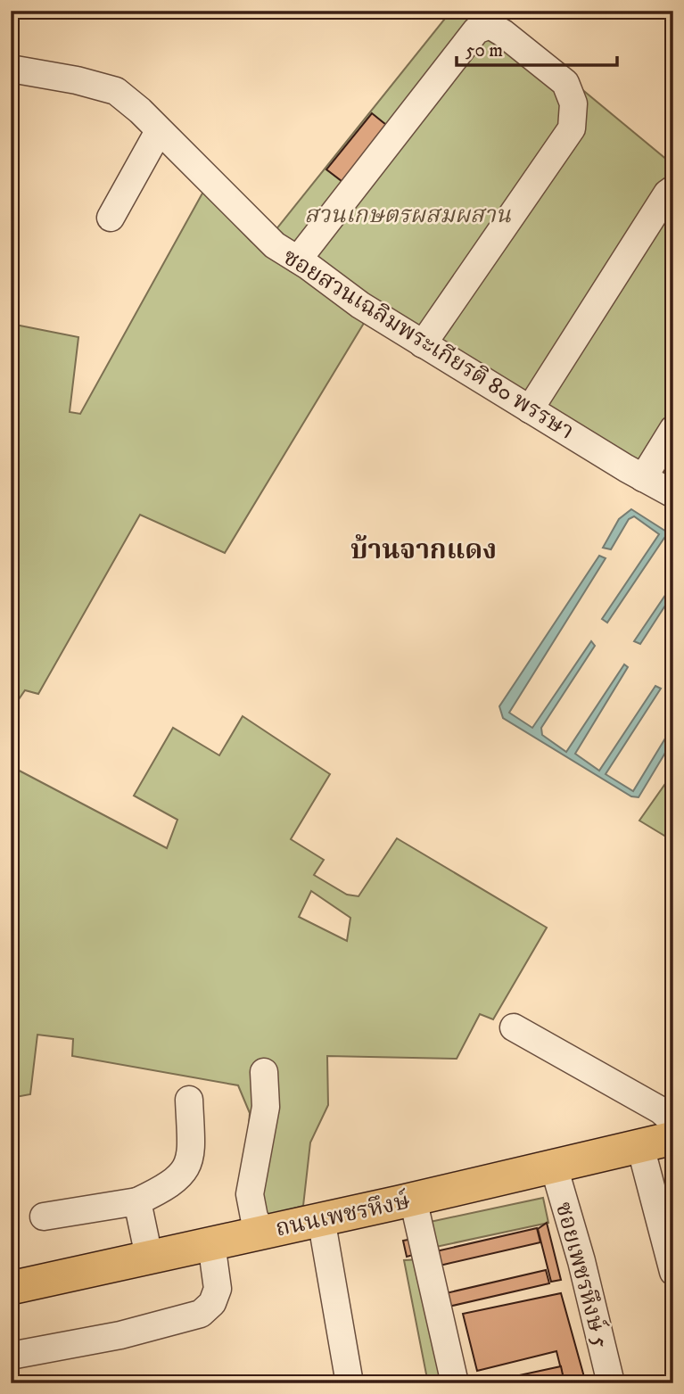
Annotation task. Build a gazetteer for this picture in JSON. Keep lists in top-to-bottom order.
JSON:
{
  "streets": {
    "main road": ["ถนนเพชรหึงษ์"],
    "street": ["ซอยสวนเฉลิมพระเกียรติ 80 พรรษา", "ซอยเพชรหึงษ์ 5"]
  },
  "crossings": [
    ["ถนนเพชรหึงษ์", "ซอยเพชรหึงษ์ 5"]
  ],
  "districts": ["บ้านจากแดง"],
  "parks": ["สวนเกษตรผสมผสาน"],
  "scale_bar": "50 m"
}
